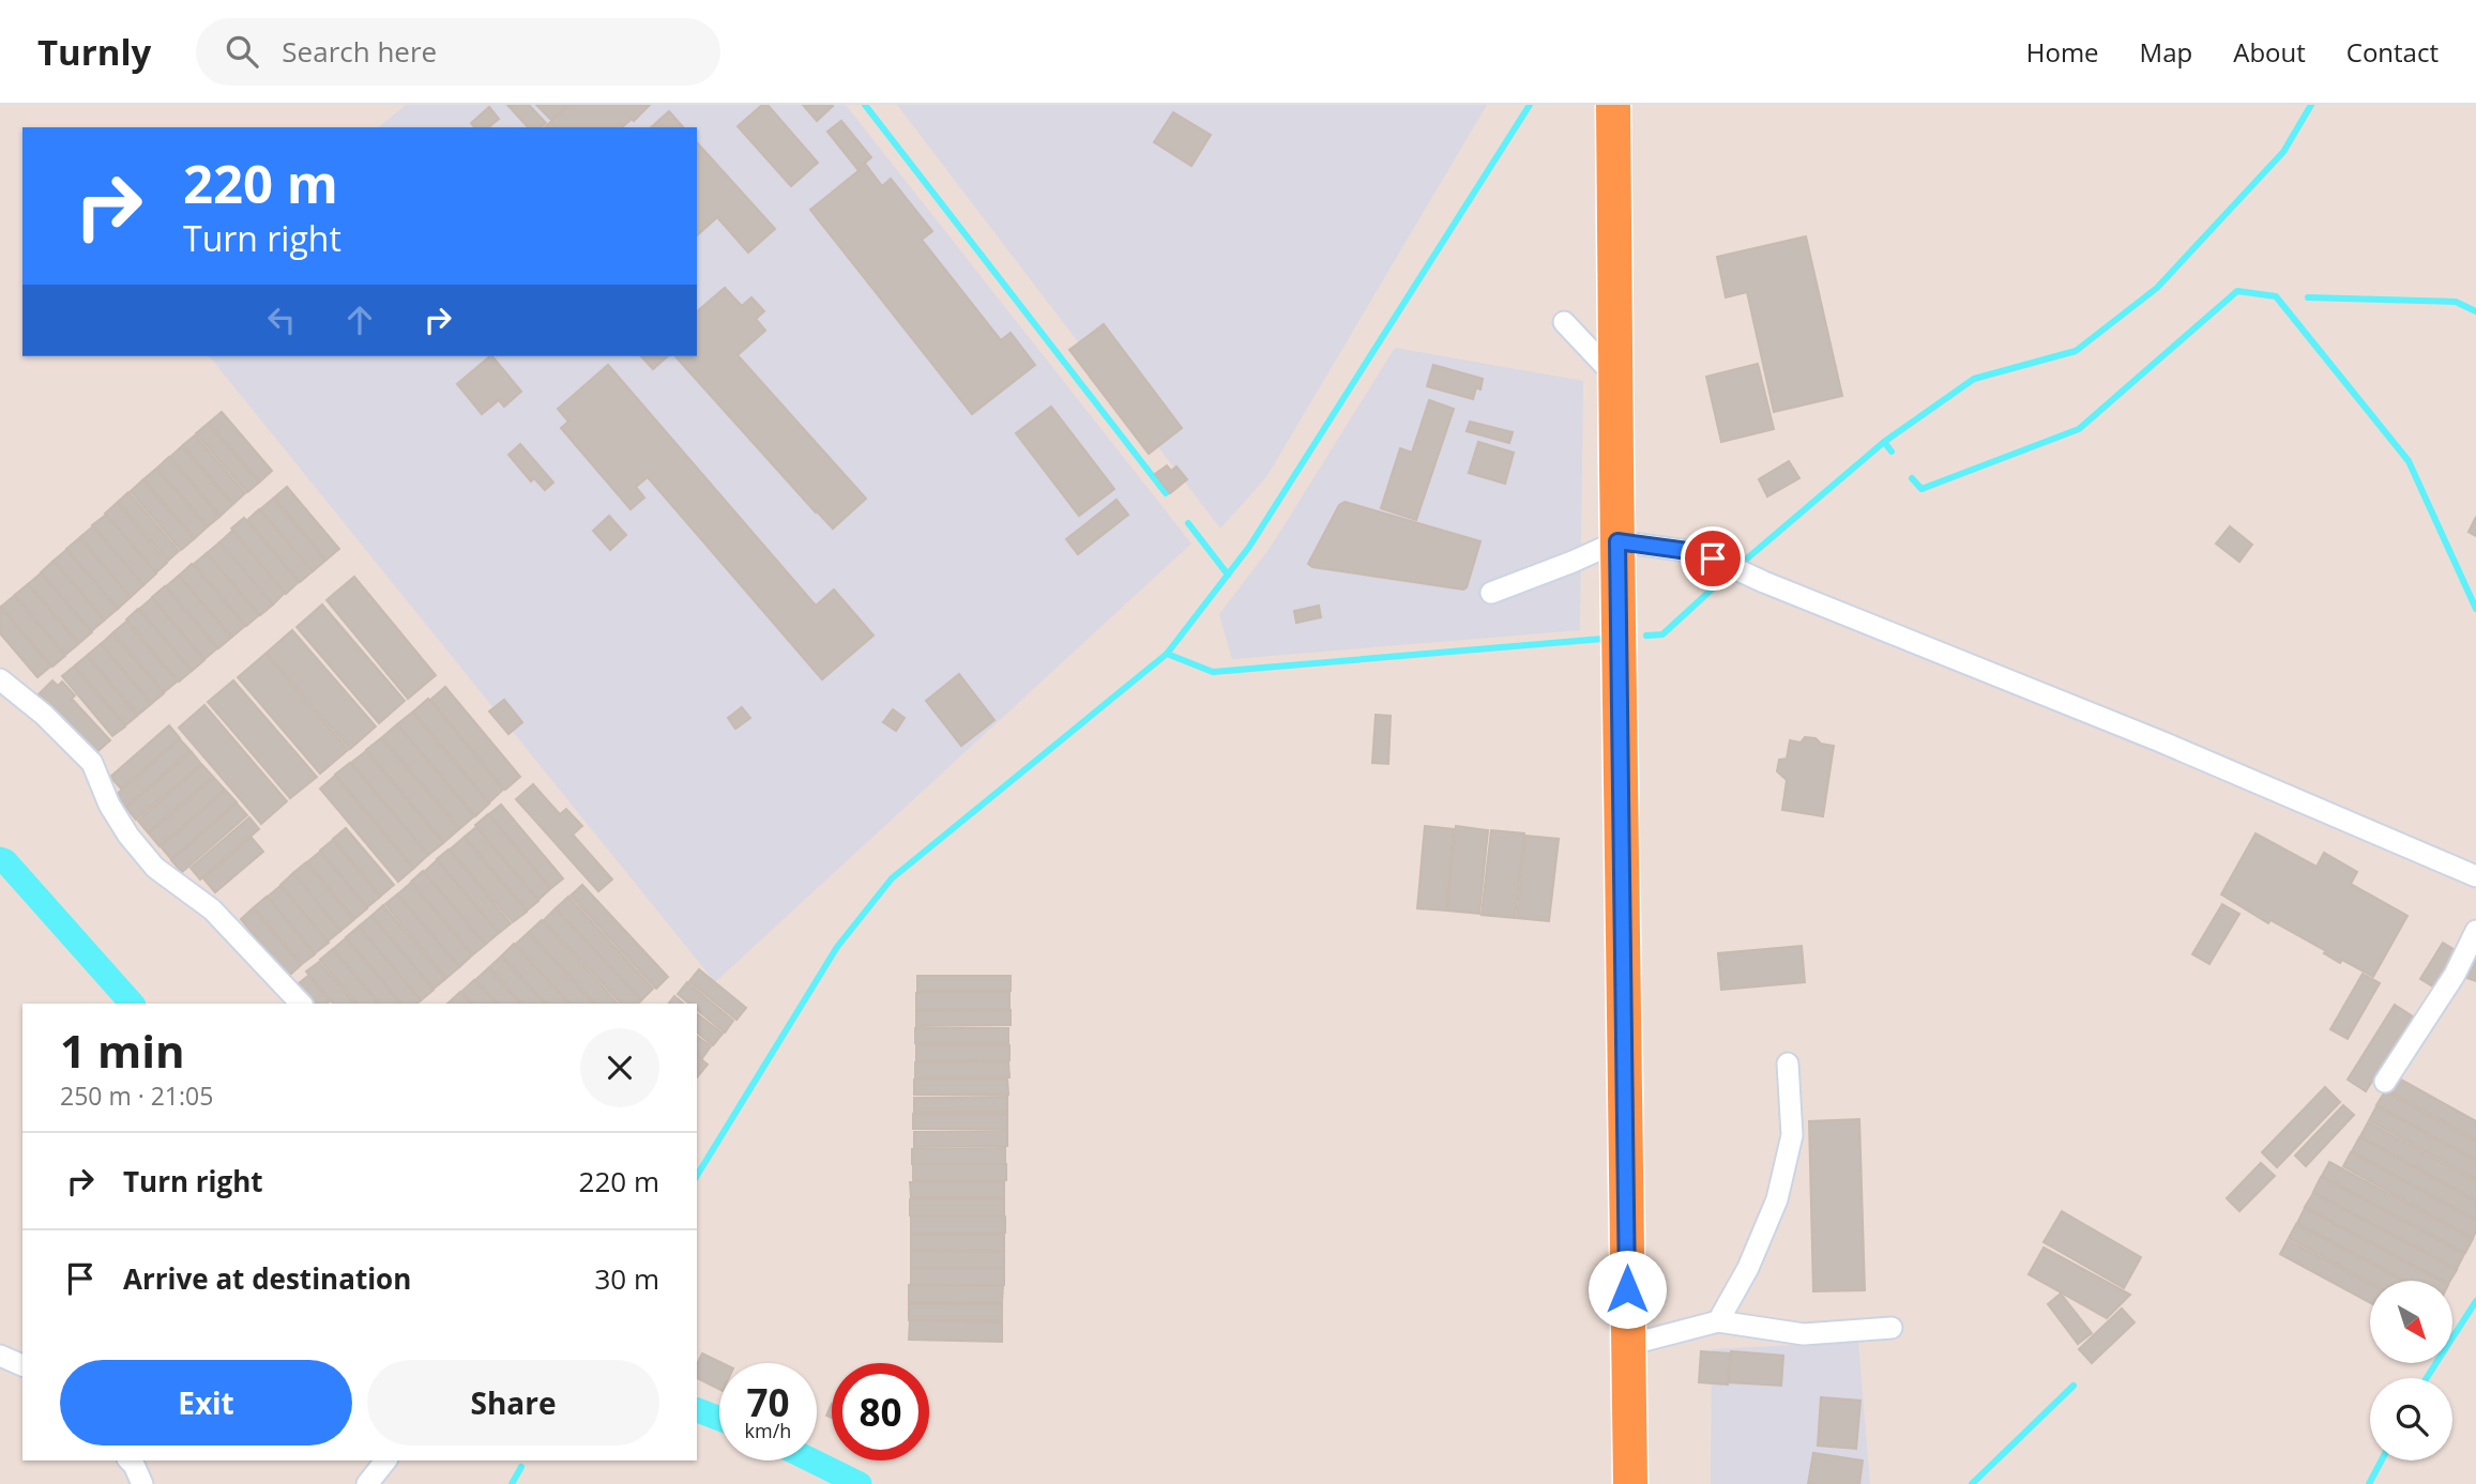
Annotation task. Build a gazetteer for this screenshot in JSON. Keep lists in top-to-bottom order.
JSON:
{
  "north": "bottom right",
  "page": {
    "header": "Turnly",
    "search": "Search here",
    "nav": [
      "Home",
      "Map",
      "About",
      "Contact"
    ],
    "turn": ["220 m", "Turn right"],
    "heading": ["1 min", "250 m · 21:05"],
    "list": [
      {
        "name": "Turn right",
        "value": "220 m"
      },
      {
        "name": "Arrive at destination",
        "value": "30 m"
      }
    ],
    "buttons": ["Exit", "Share"],
    "speed": "70 km/h",
    "limit": "80"
  }
}
